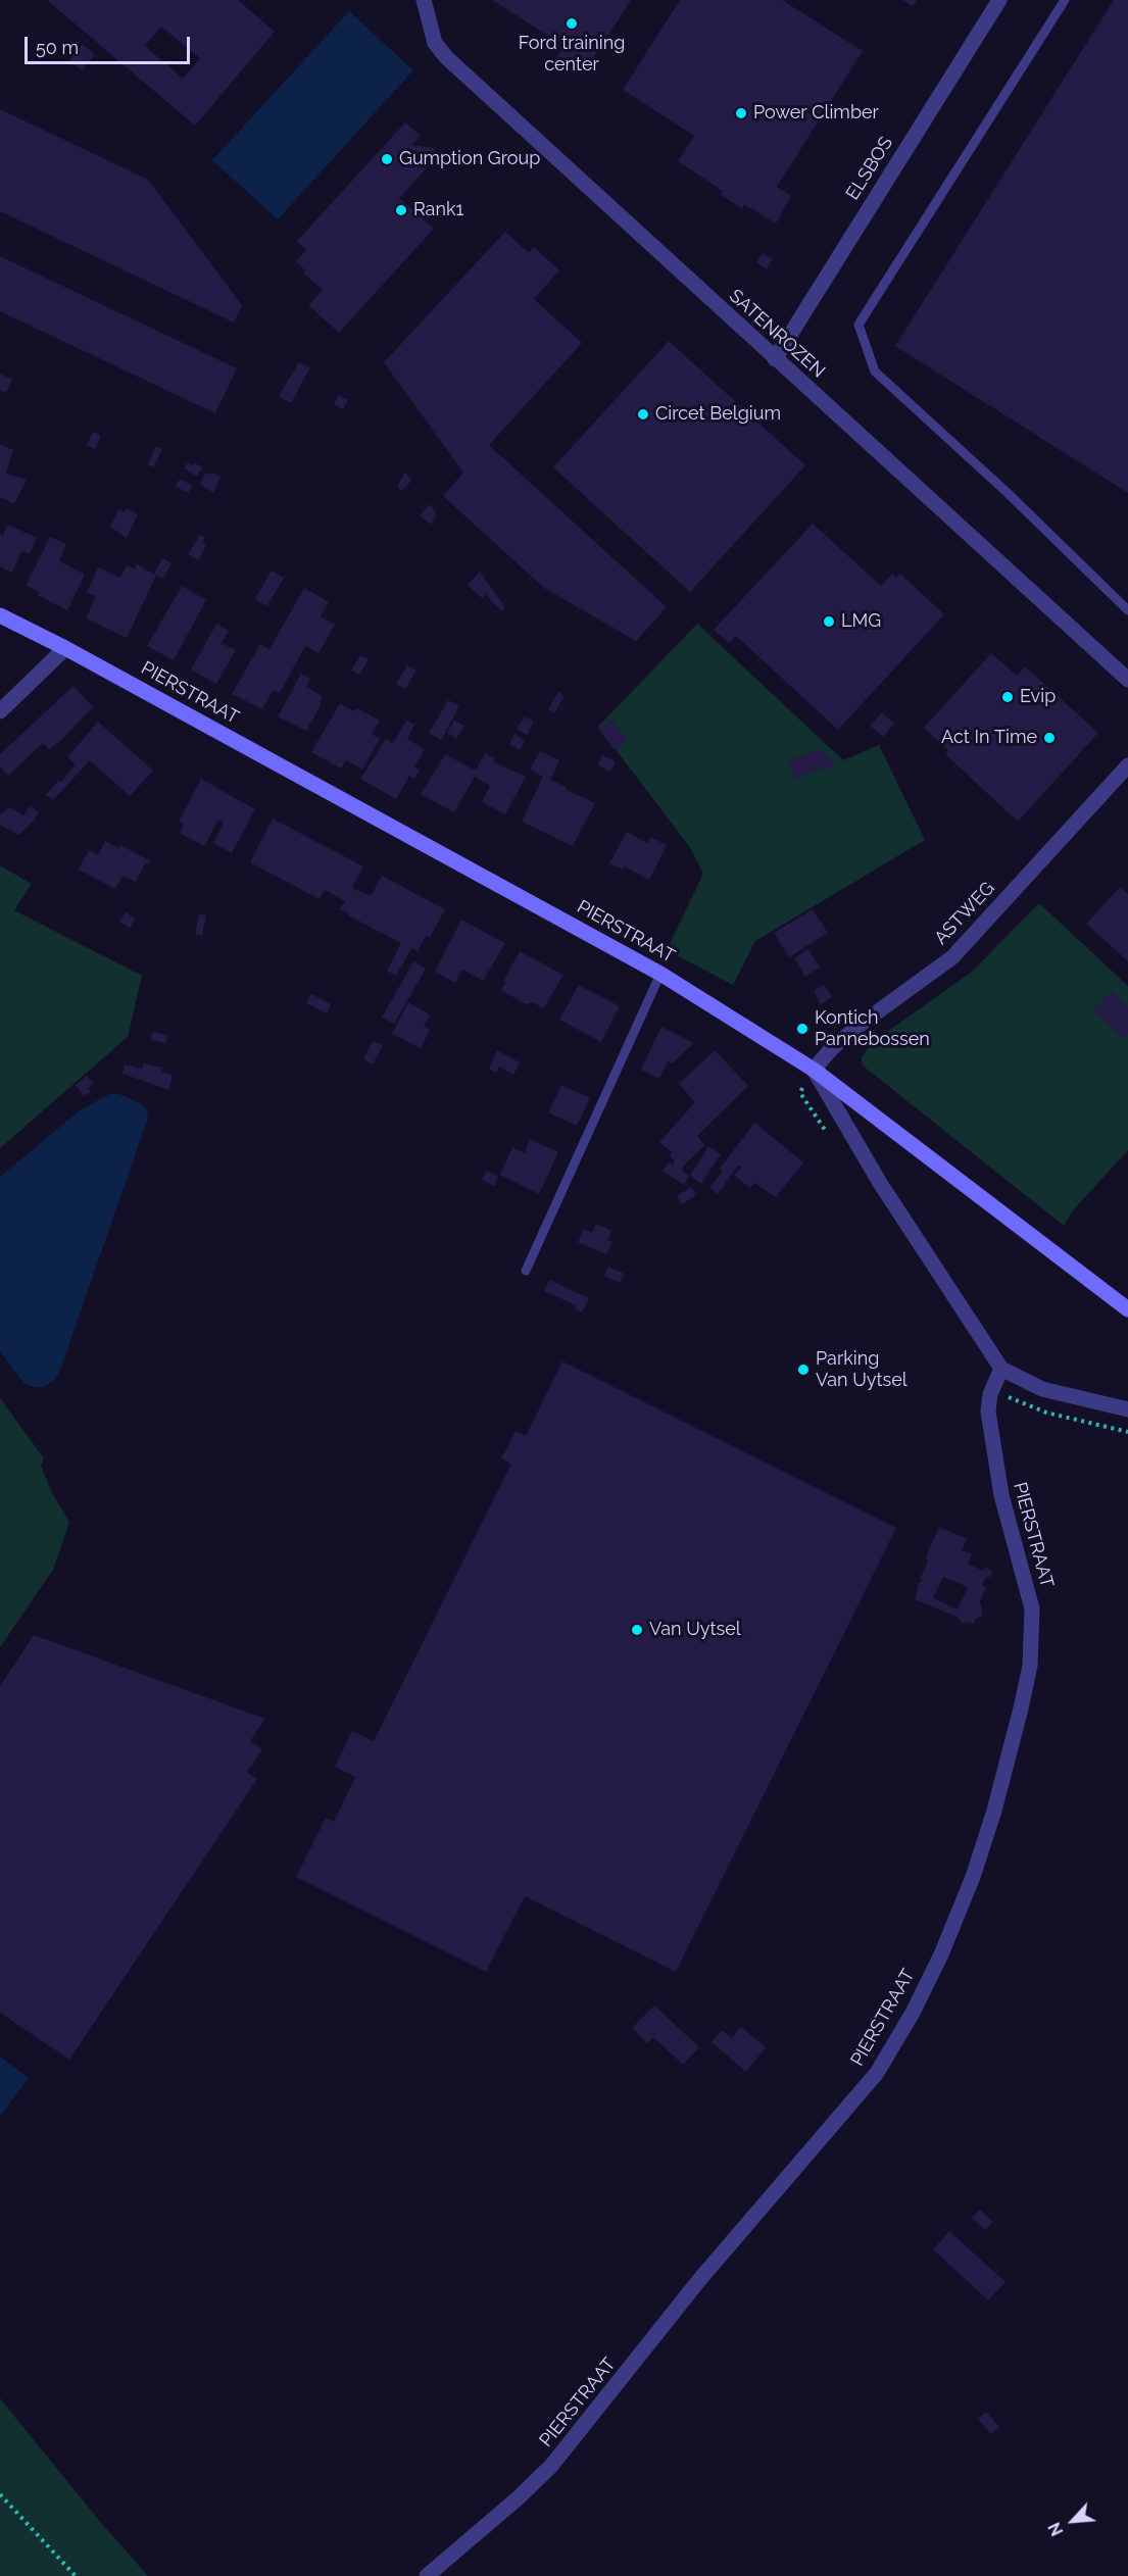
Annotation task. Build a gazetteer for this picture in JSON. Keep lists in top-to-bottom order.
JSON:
{
  "streets": {
    "street": [
      "ELSBOS",
      "SATENROZEN",
      "PIERSTRAAT",
      "ASTWEG"
    ]
  },
  "crossings": [
    ["ELSBOS", "SATENROZEN"],
    ["PIERSTRAAT", "ASTWEG"]
  ],
  "places": [
    "Ford training center",
    "Power Climber",
    "Gumption Group",
    "Rank1",
    "Circet Belgium",
    "LMG",
    "Evip",
    "Act In Time",
    "Kontich Pannebossen",
    "Parking Van Uytsel",
    "Van Uytsel"
  ],
  "scale_bar": "50 m",
  "north": "bottom left"
}
